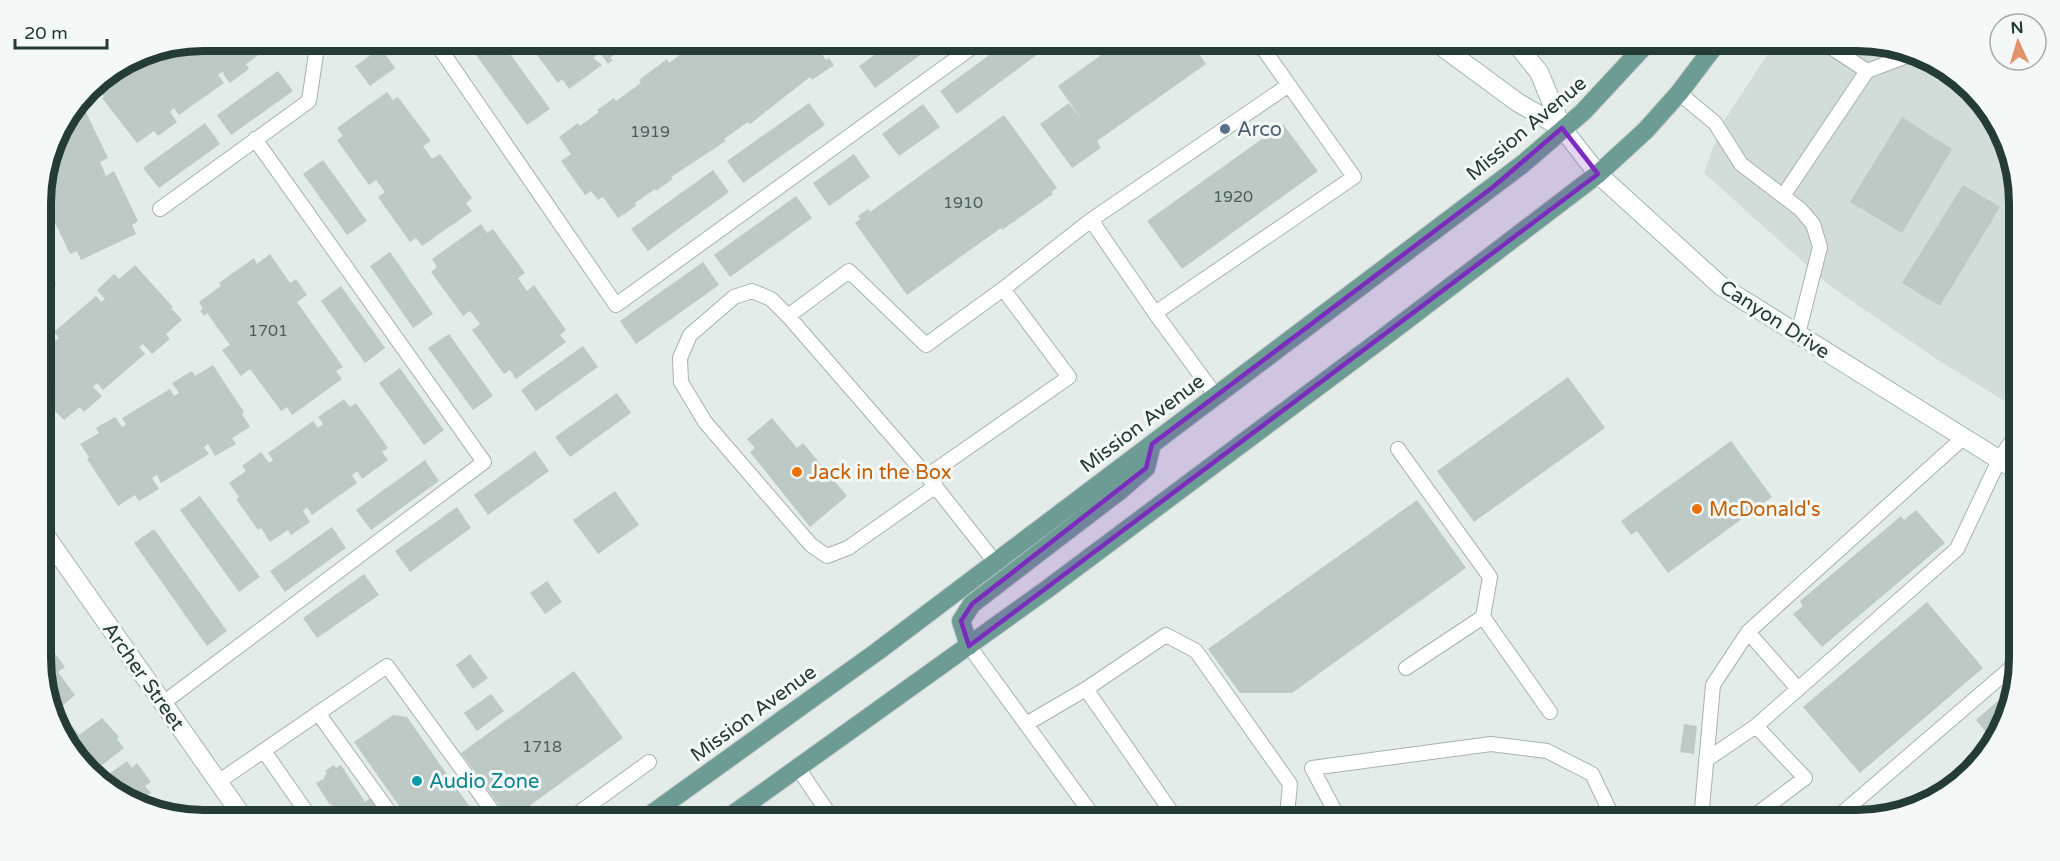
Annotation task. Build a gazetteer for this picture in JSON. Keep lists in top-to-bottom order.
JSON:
{
  "streets": {
    "main road": ["Mission Avenue", "Canyon Drive", "Archer Street"]
  },
  "crossings": [
    ["Mission Avenue", "Canyon Drive"]
  ],
  "places": [
    "Arco",
    "Jack in the Box",
    "McDonald's",
    "Audio Zone"
  ],
  "house_numbers": [
    "1919",
    "1920",
    "1910",
    "1701",
    "1718"
  ],
  "scale_bar": "20 m",
  "north": "top"
}
